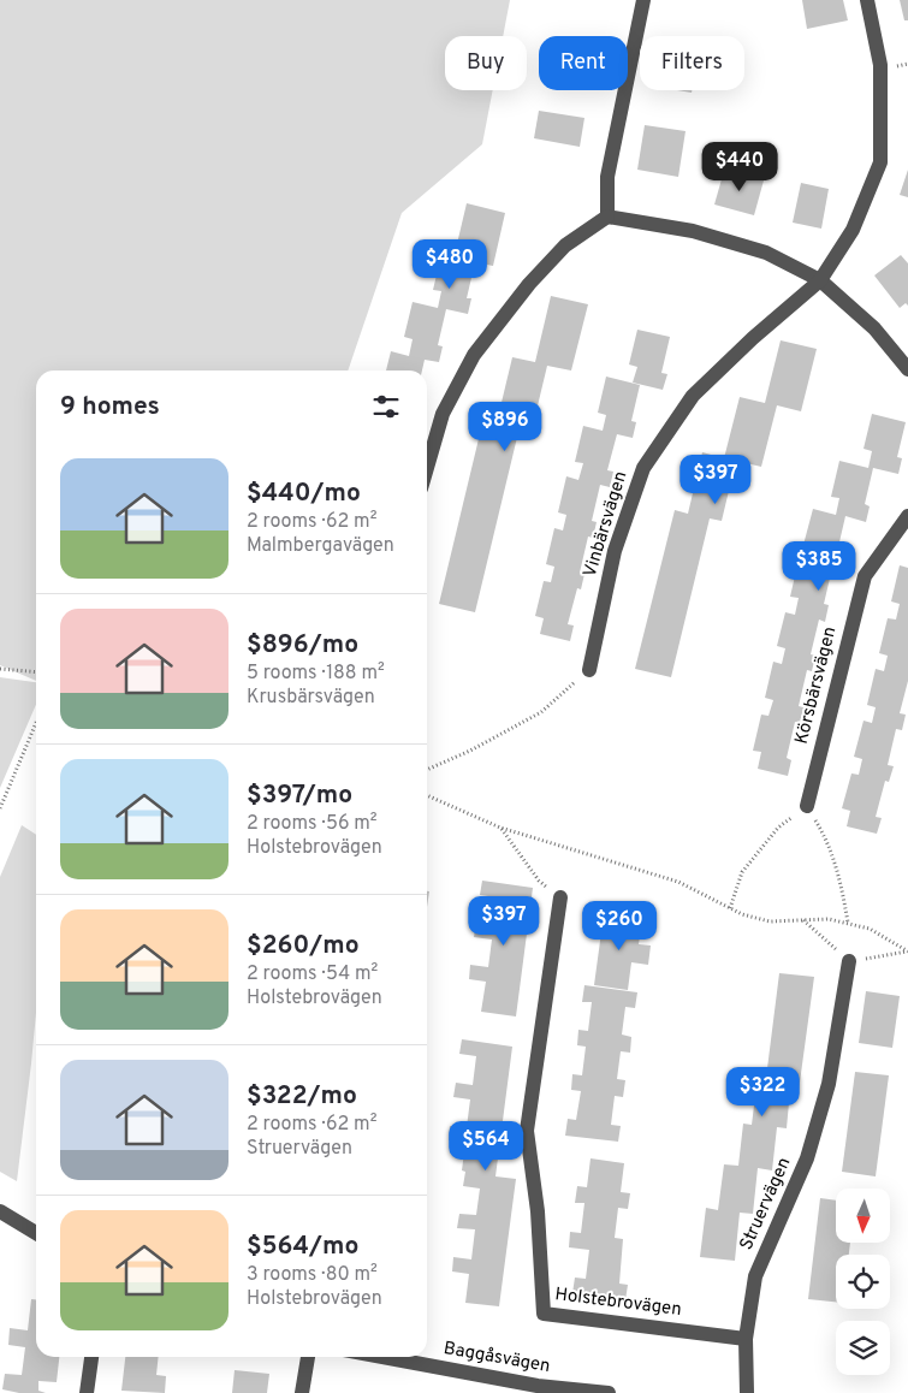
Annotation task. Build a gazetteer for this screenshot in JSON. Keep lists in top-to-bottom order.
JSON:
{
  "streets": {
    "street": [
      "Vinbärsvägen",
      "Körsbärsvägen",
      "Struervägen",
      "Holstebrovägen",
      "Baggåsvägen"
    ]
  },
  "crossings": [
    ["Struervägen", "Holstebrovägen"]
  ],
  "north": "bottom",
  "page": {
    "chip": ["Buy", "Rent", "Filters"],
    "price": [
      "$440",
      "$480",
      "$896",
      "$397",
      "$385",
      "$397",
      "$260",
      "$322",
      "$564"
    ],
    "heading": "9 homes",
    "list": [
      {
        "name": "$440/mo",
        "note": "2 rooms · 62 m² · Malmbergavägen"
      },
      {
        "name": "$896/mo",
        "note": "5 rooms · 188 m² · Krusbärsvägen"
      },
      {
        "name": "$397/mo",
        "note": "2 rooms · 56 m² · Holstebrovägen"
      },
      {
        "name": "$260/mo",
        "note": "2 rooms · 54 m² · Holstebrovägen"
      },
      {
        "name": "$322/mo",
        "note": "2 rooms · 62 m² · Struervägen"
      },
      {
        "name": "$564/mo",
        "note": "3 rooms · 80 m² · Holstebrovägen"
      }
    ]
  }
}
